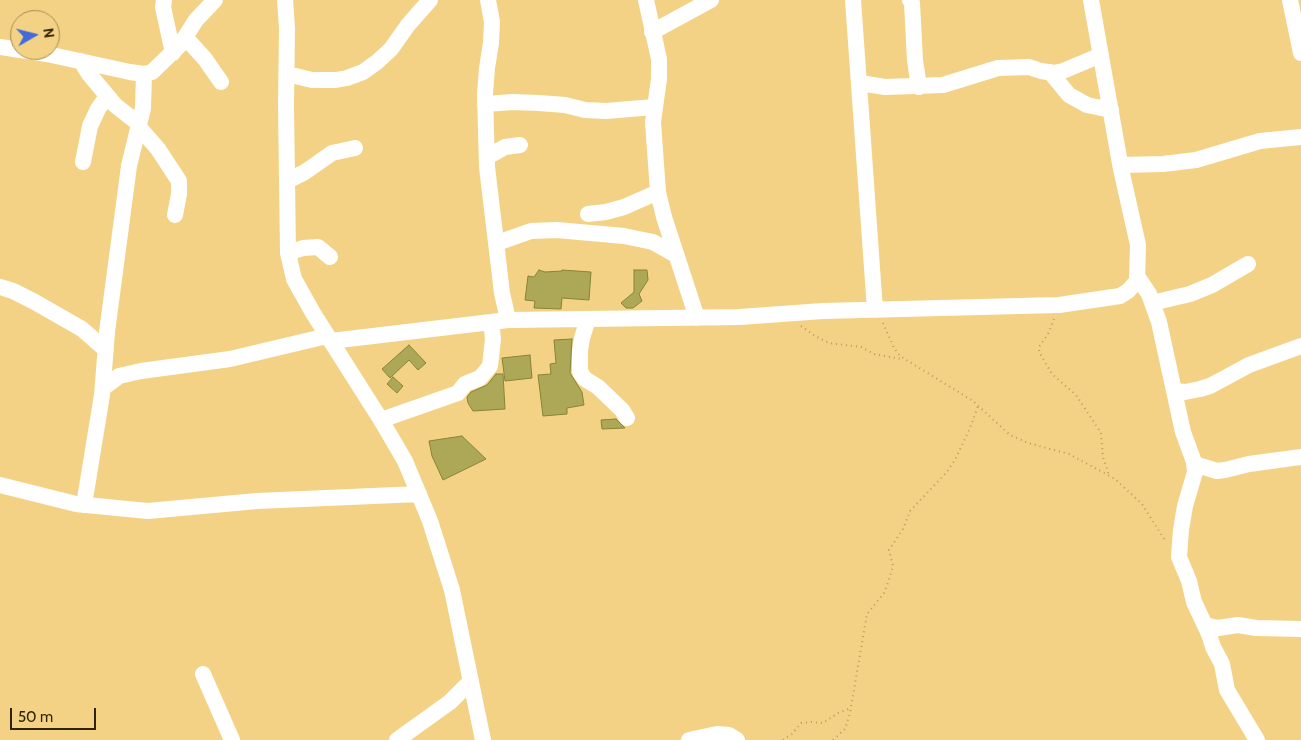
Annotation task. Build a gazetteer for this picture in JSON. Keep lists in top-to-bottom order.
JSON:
{
  "scale_bar": "50 m",
  "north": "right"
}
